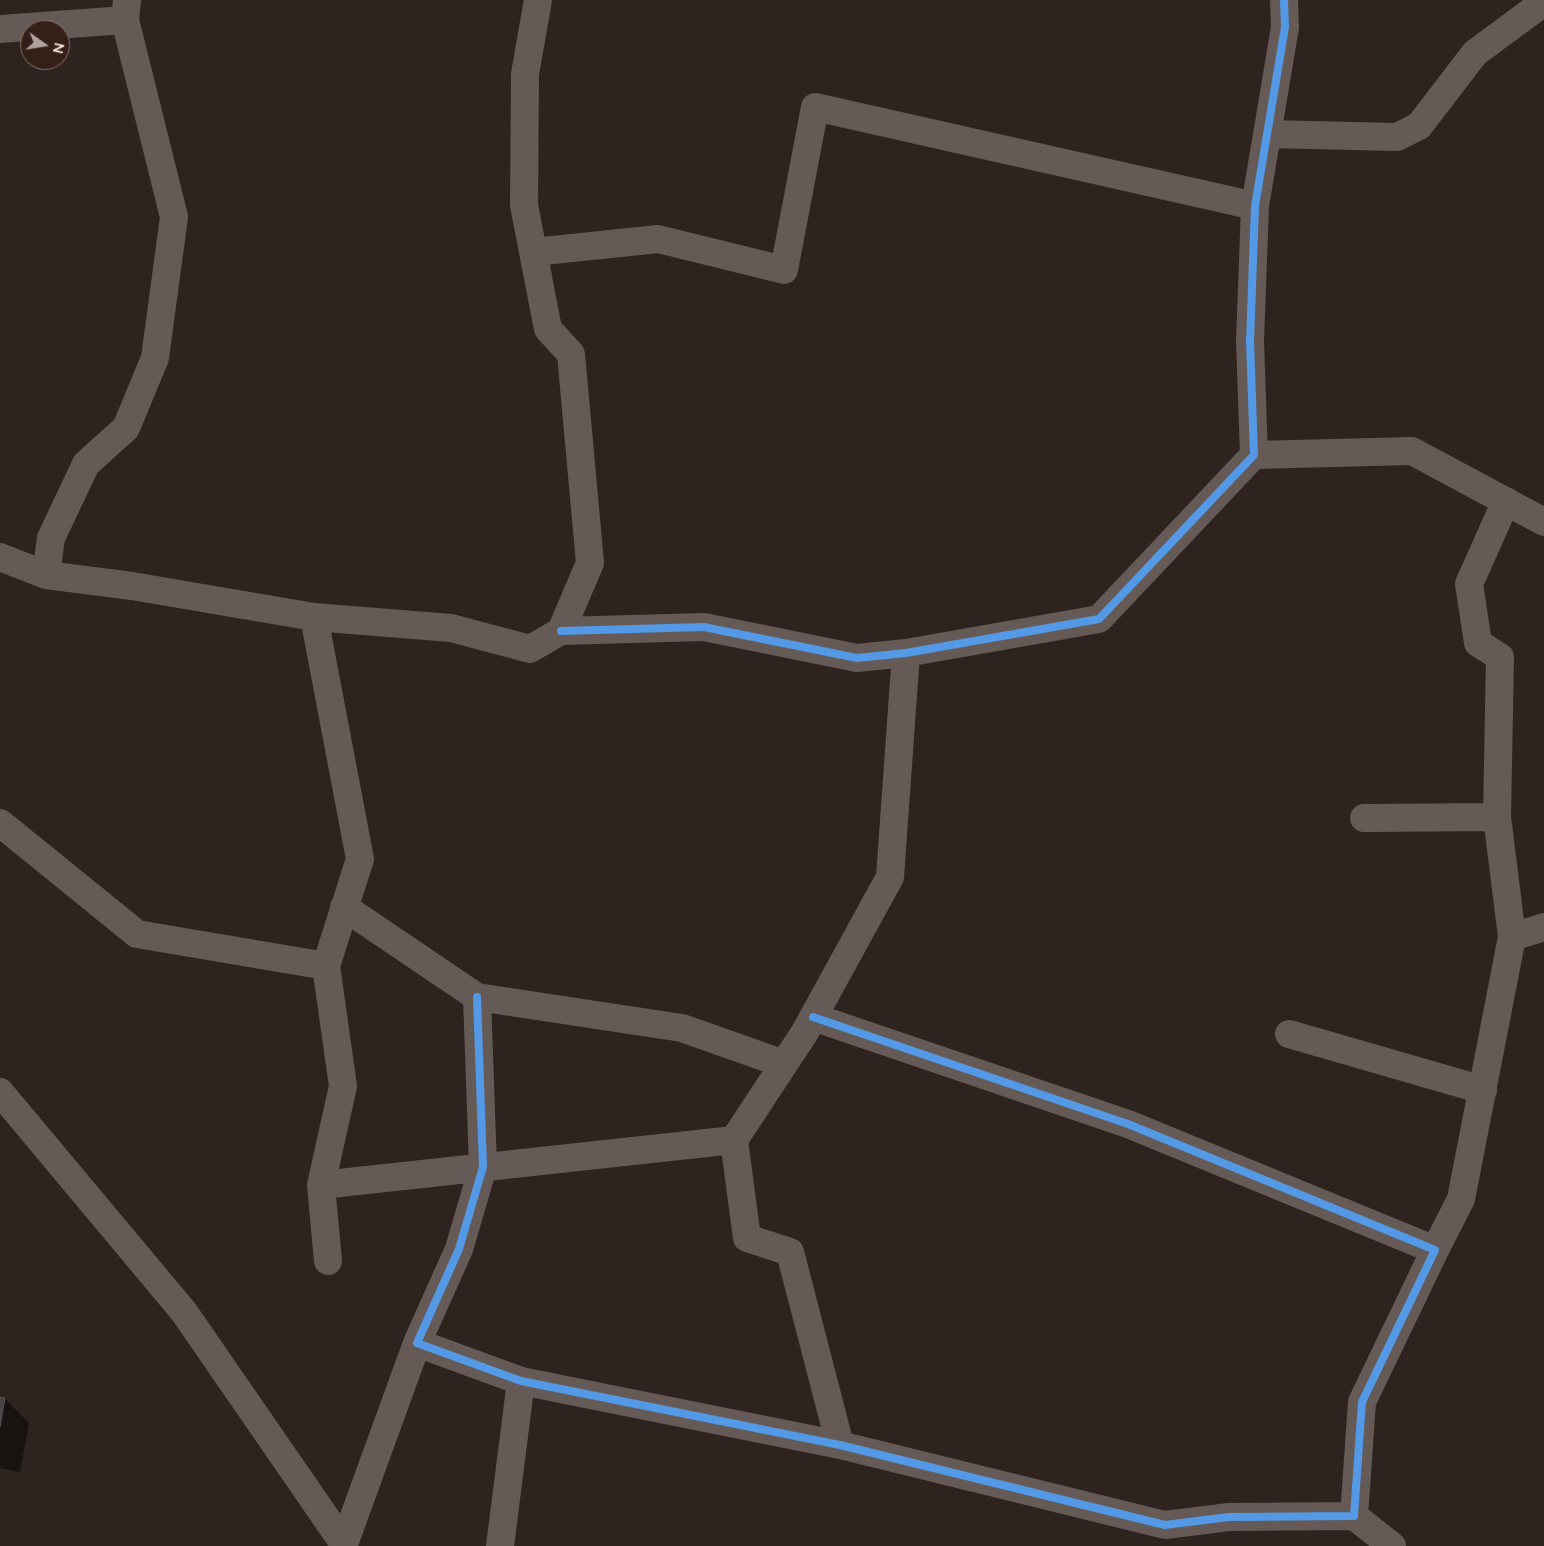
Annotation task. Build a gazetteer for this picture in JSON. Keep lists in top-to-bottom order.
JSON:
{
  "north": "right"
}
